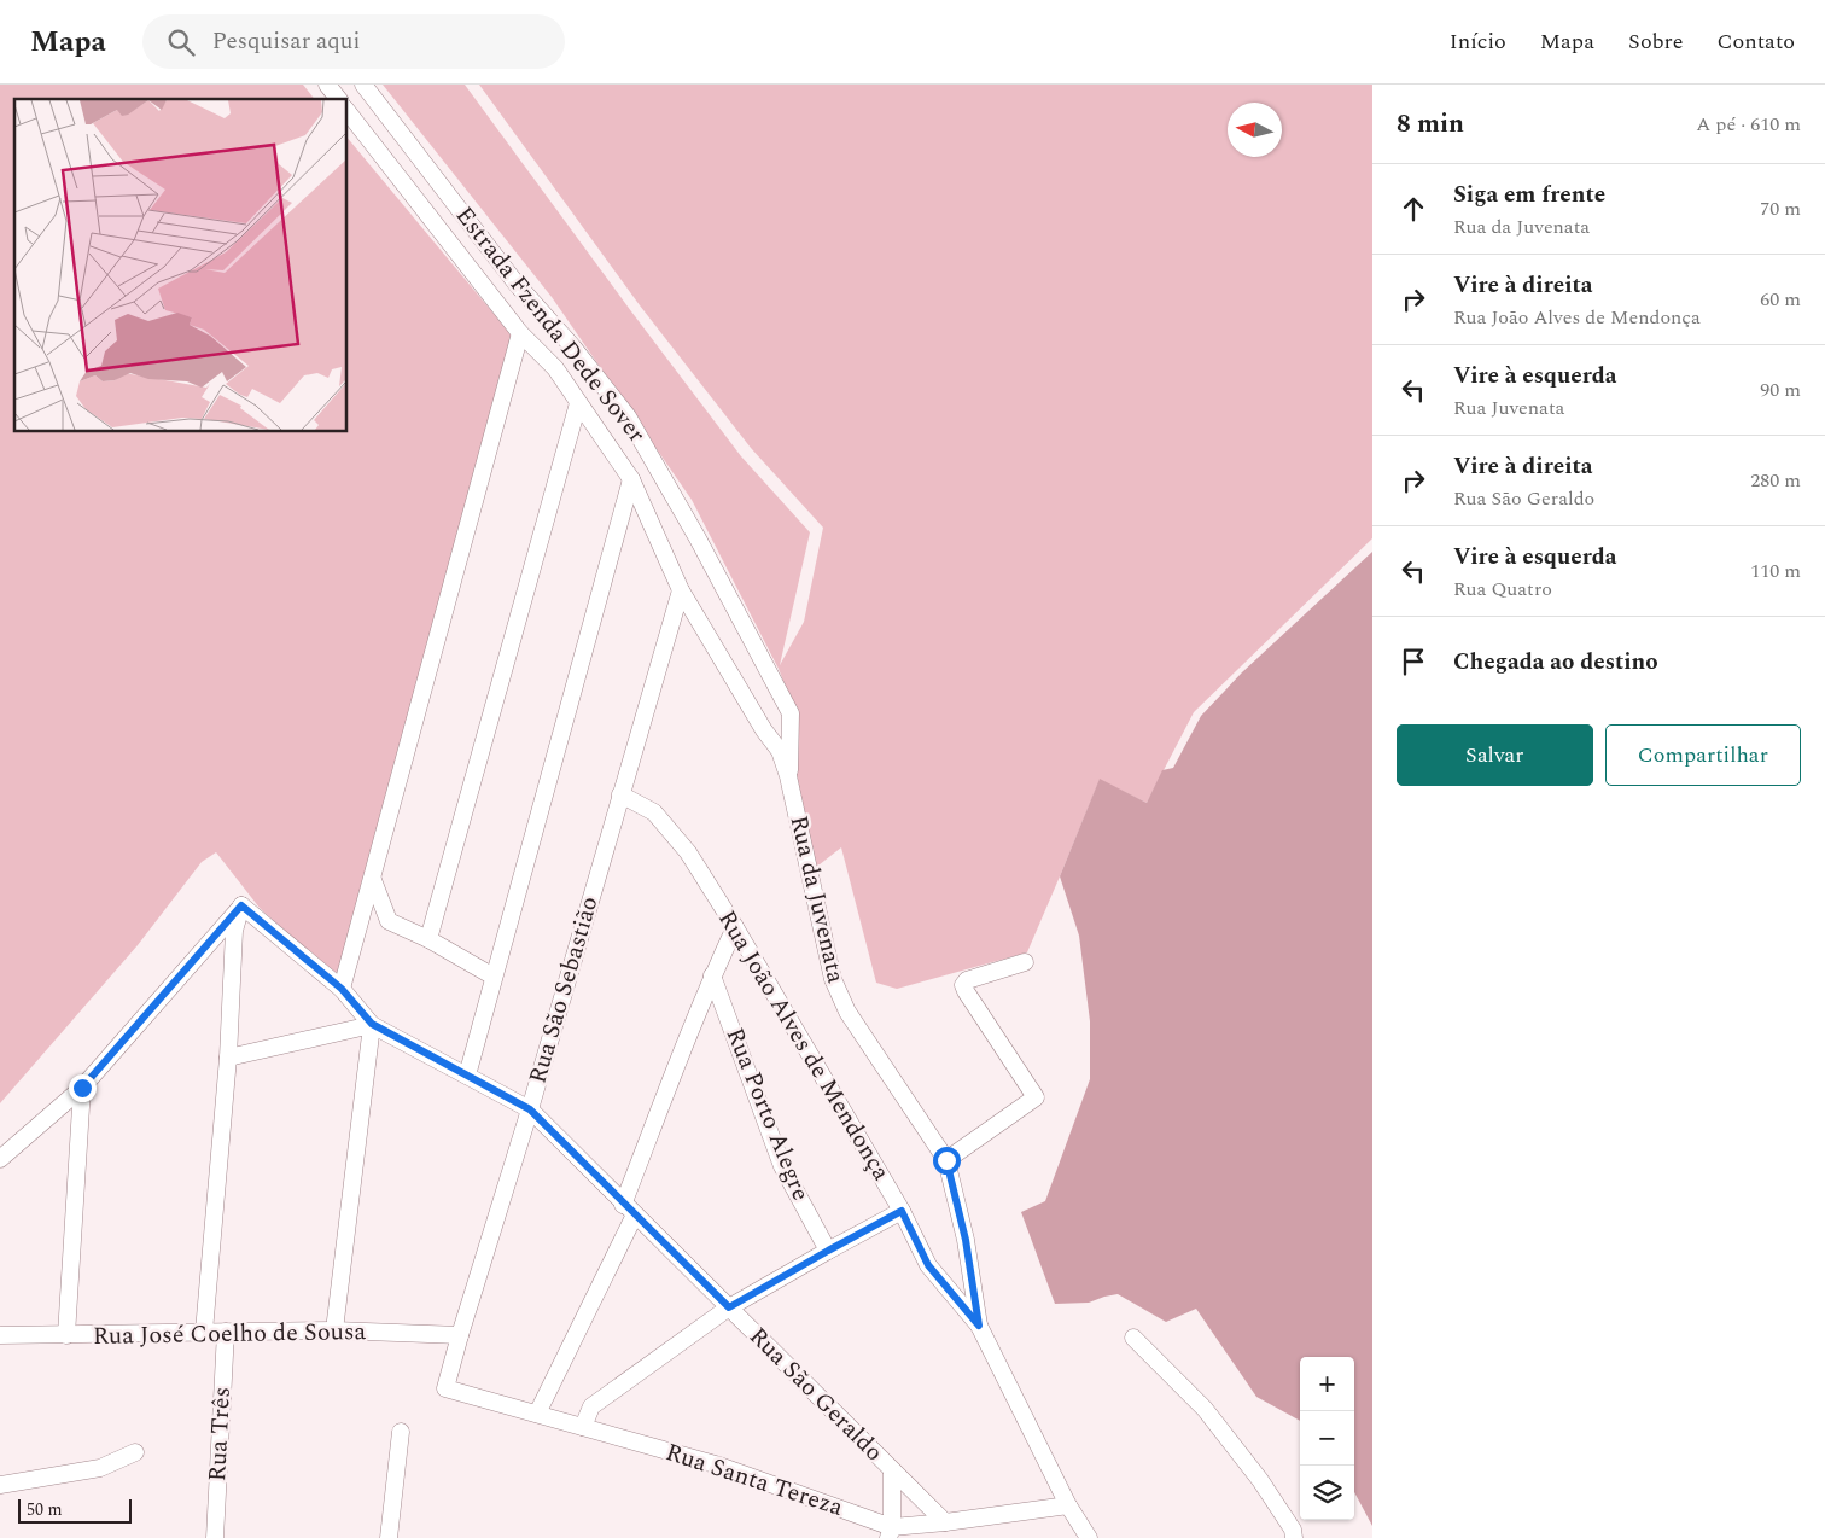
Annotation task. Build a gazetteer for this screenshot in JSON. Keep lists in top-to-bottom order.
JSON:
{
  "streets": {
    "street": [
      "Estrada Fzenda Dede Sover",
      "Rua da Juvenata",
      "Rua São Sebastião",
      "Rua João Alves de Mendonça",
      "Rua Porto Alegre",
      "Rua José Coelho de Sousa",
      "Rua São Geraldo",
      "Rua Três",
      "Rua Santa Tereza"
    ]
  },
  "crossings": [
    ["Estrada Fzenda Dede Sover", "Rua da Juvenata"],
    ["Rua da Juvenata", "Rua São Sebastião"],
    ["Rua da Juvenata", "Rua João Alves de Mendonça"],
    ["Rua São Sebastião", "Rua João Alves de Mendonça"],
    ["Rua São Sebastião", "Rua José Coelho de Sousa"],
    ["Rua São Sebastião", "Rua São Geraldo"],
    ["Rua São Sebastião", "Rua Santa Tereza"],
    ["Rua João Alves de Mendonça", "Rua Santa Tereza"],
    ["Rua José Coelho de Sousa", "Rua Três"],
    ["Rua São Geraldo", "Rua Santa Tereza"]
  ],
  "scale_bar": "50 m",
  "north": "left",
  "page": {
    "header": "Mapa",
    "search": "Pesquisar aqui",
    "nav": [
      "Início",
      "Mapa",
      "Sobre",
      "Contato"
    ],
    "heading": ["8 min", "A pé · 610 m"],
    "list": [
      ["Siga em frente", "Rua da Juvenata", "70 m"],
      ["Vire à direita", "Rua João Alves de Mendonça", "60 m"],
      ["Vire à esquerda", "Rua Juvenata", "90 m"],
      ["Vire à direita", "Rua São Geraldo", "280 m"],
      ["Vire à esquerda", "Rua Quatro", "110 m"],
      "Chegada ao destino"
    ],
    "buttons": ["Salvar", "Compartilhar"],
    "map_buttons": ["+", "−"],
    "scale": "50 m"
  }
}
